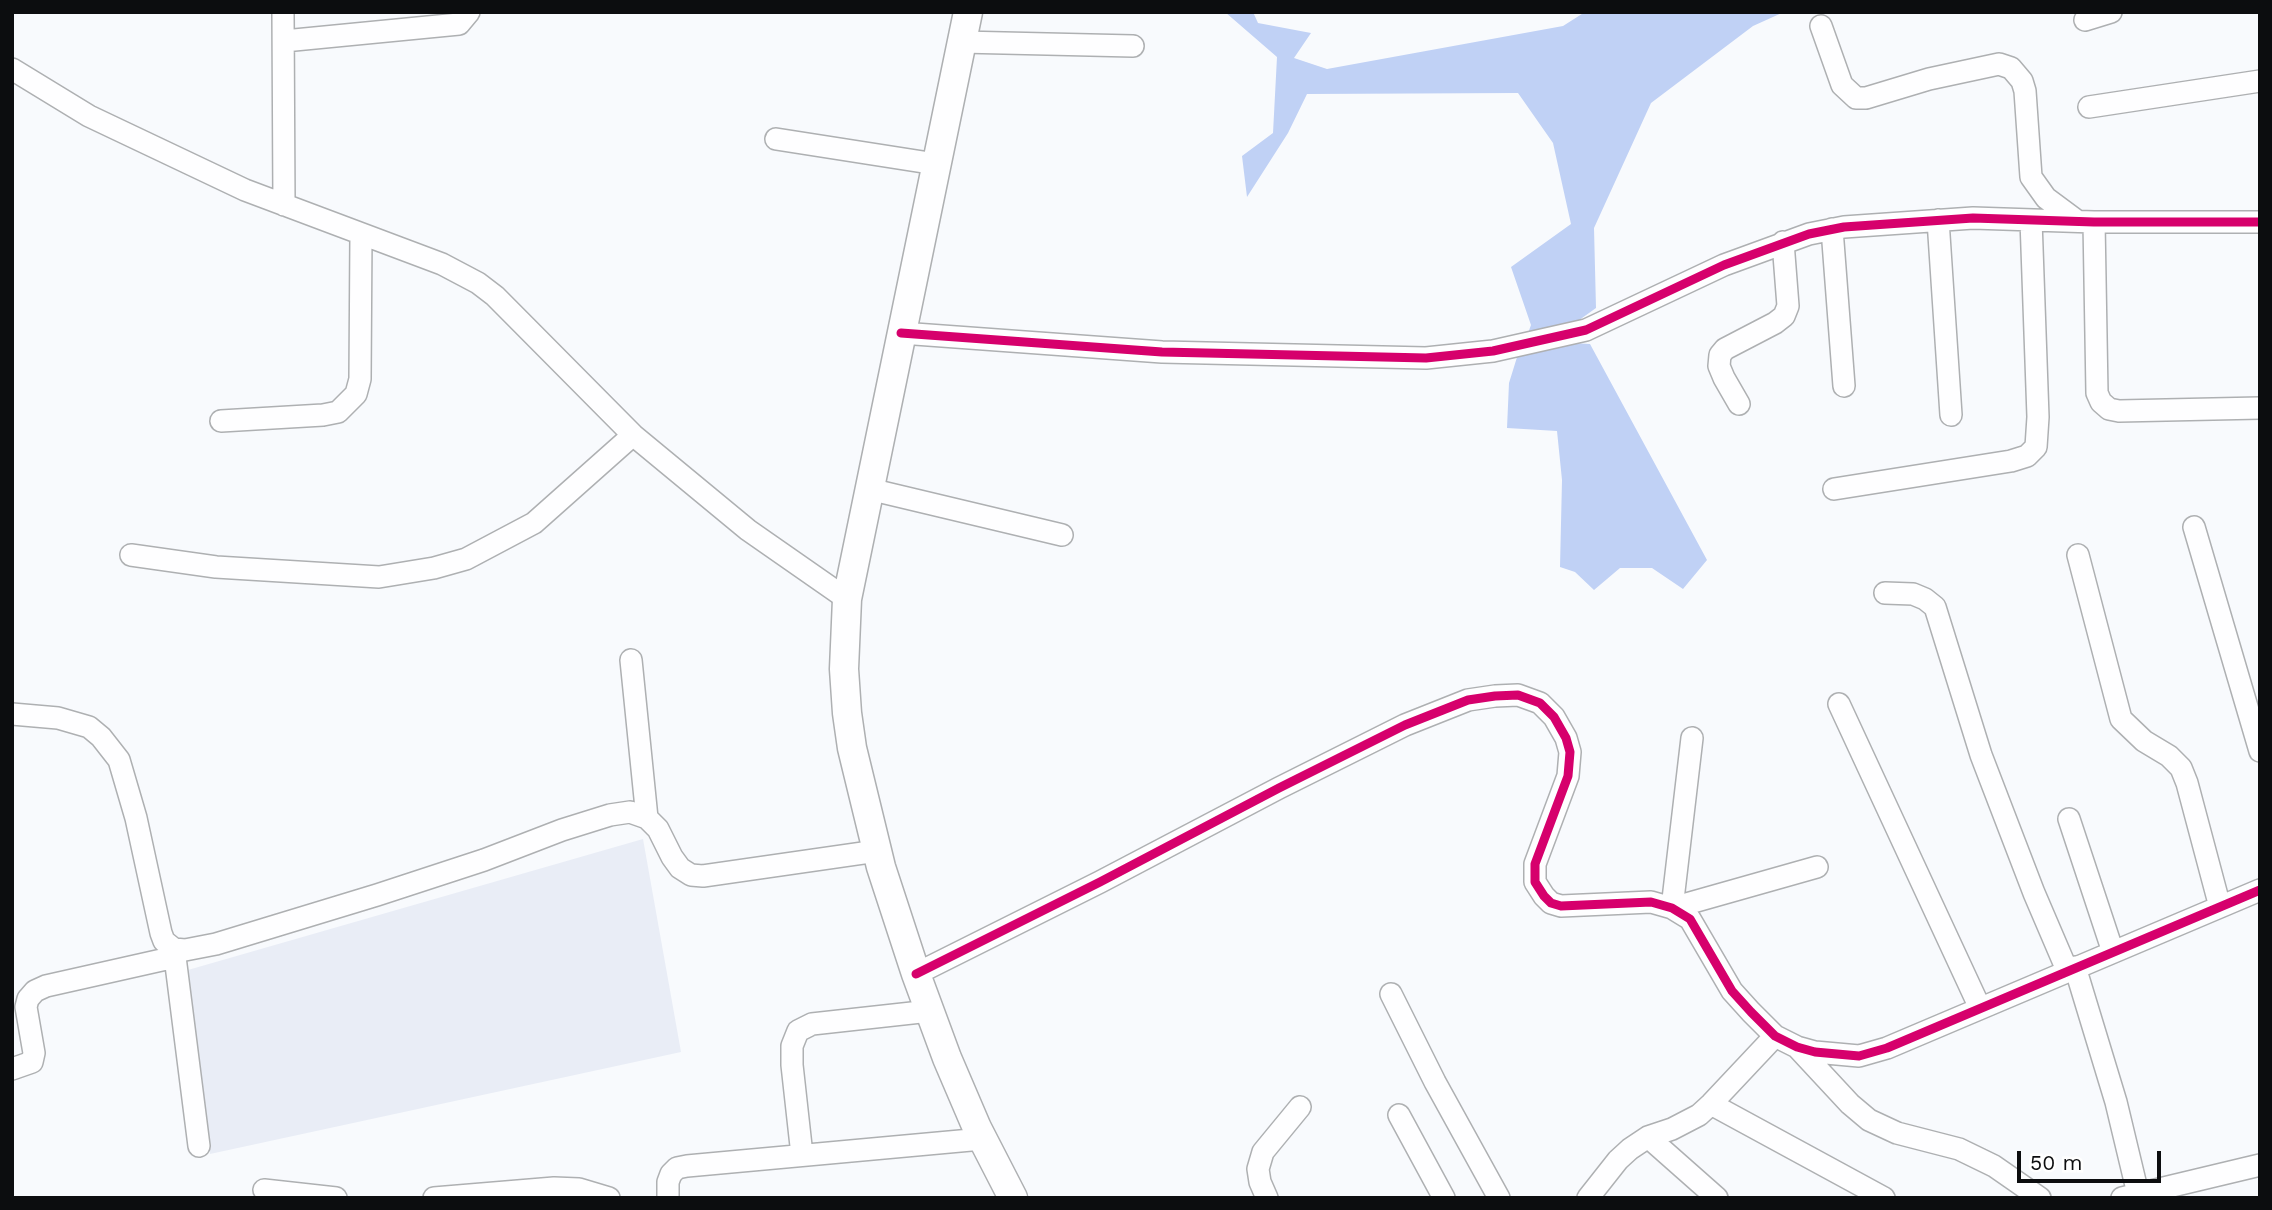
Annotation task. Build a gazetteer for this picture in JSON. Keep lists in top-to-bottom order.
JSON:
{
  "scale_bar": "50 m"
}
